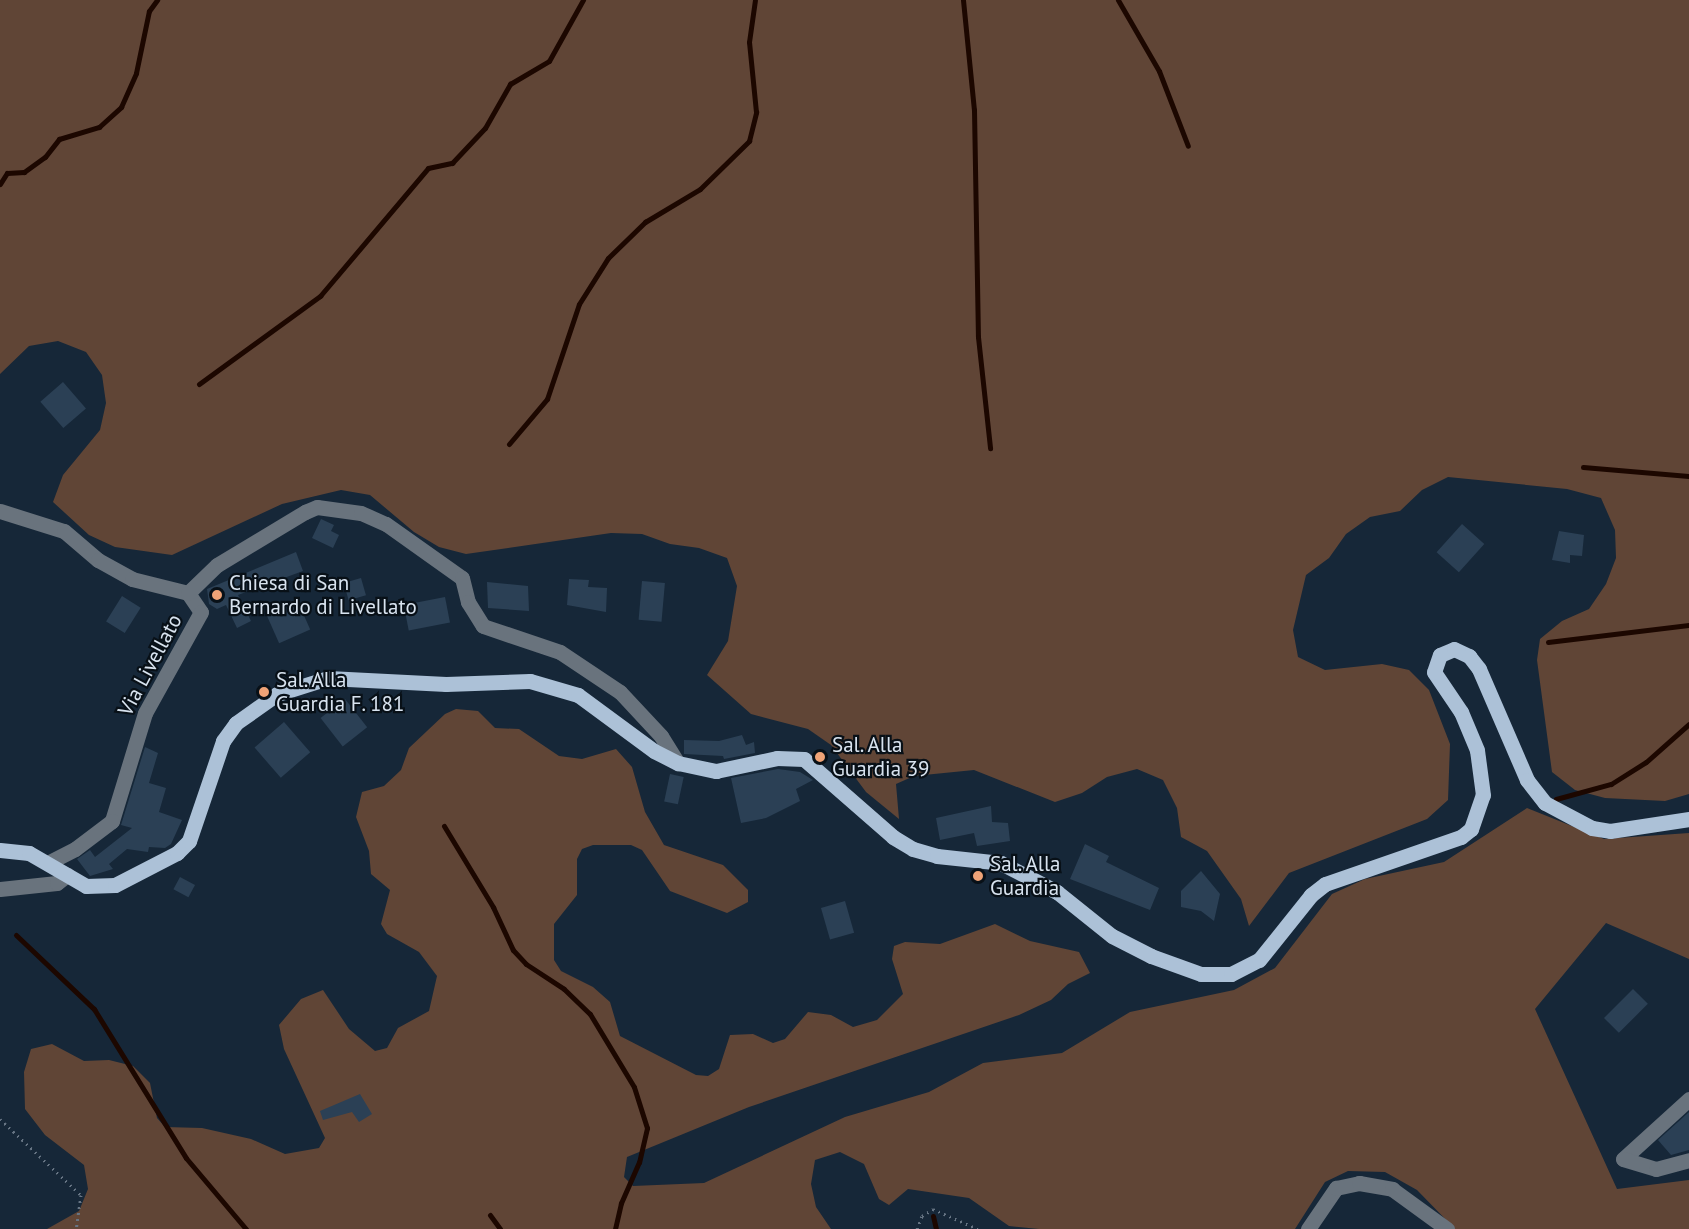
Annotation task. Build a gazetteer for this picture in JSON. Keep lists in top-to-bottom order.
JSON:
{
  "streets": {
    "street": ["Via Livellato"]
  },
  "places": [
    "Chiesa di San Bernardo di Livellato",
    "Sal. Alla Guardia F. 181",
    "Sal. Alla Guardia 39",
    "Sal. Alla Guardia"
  ]
}
